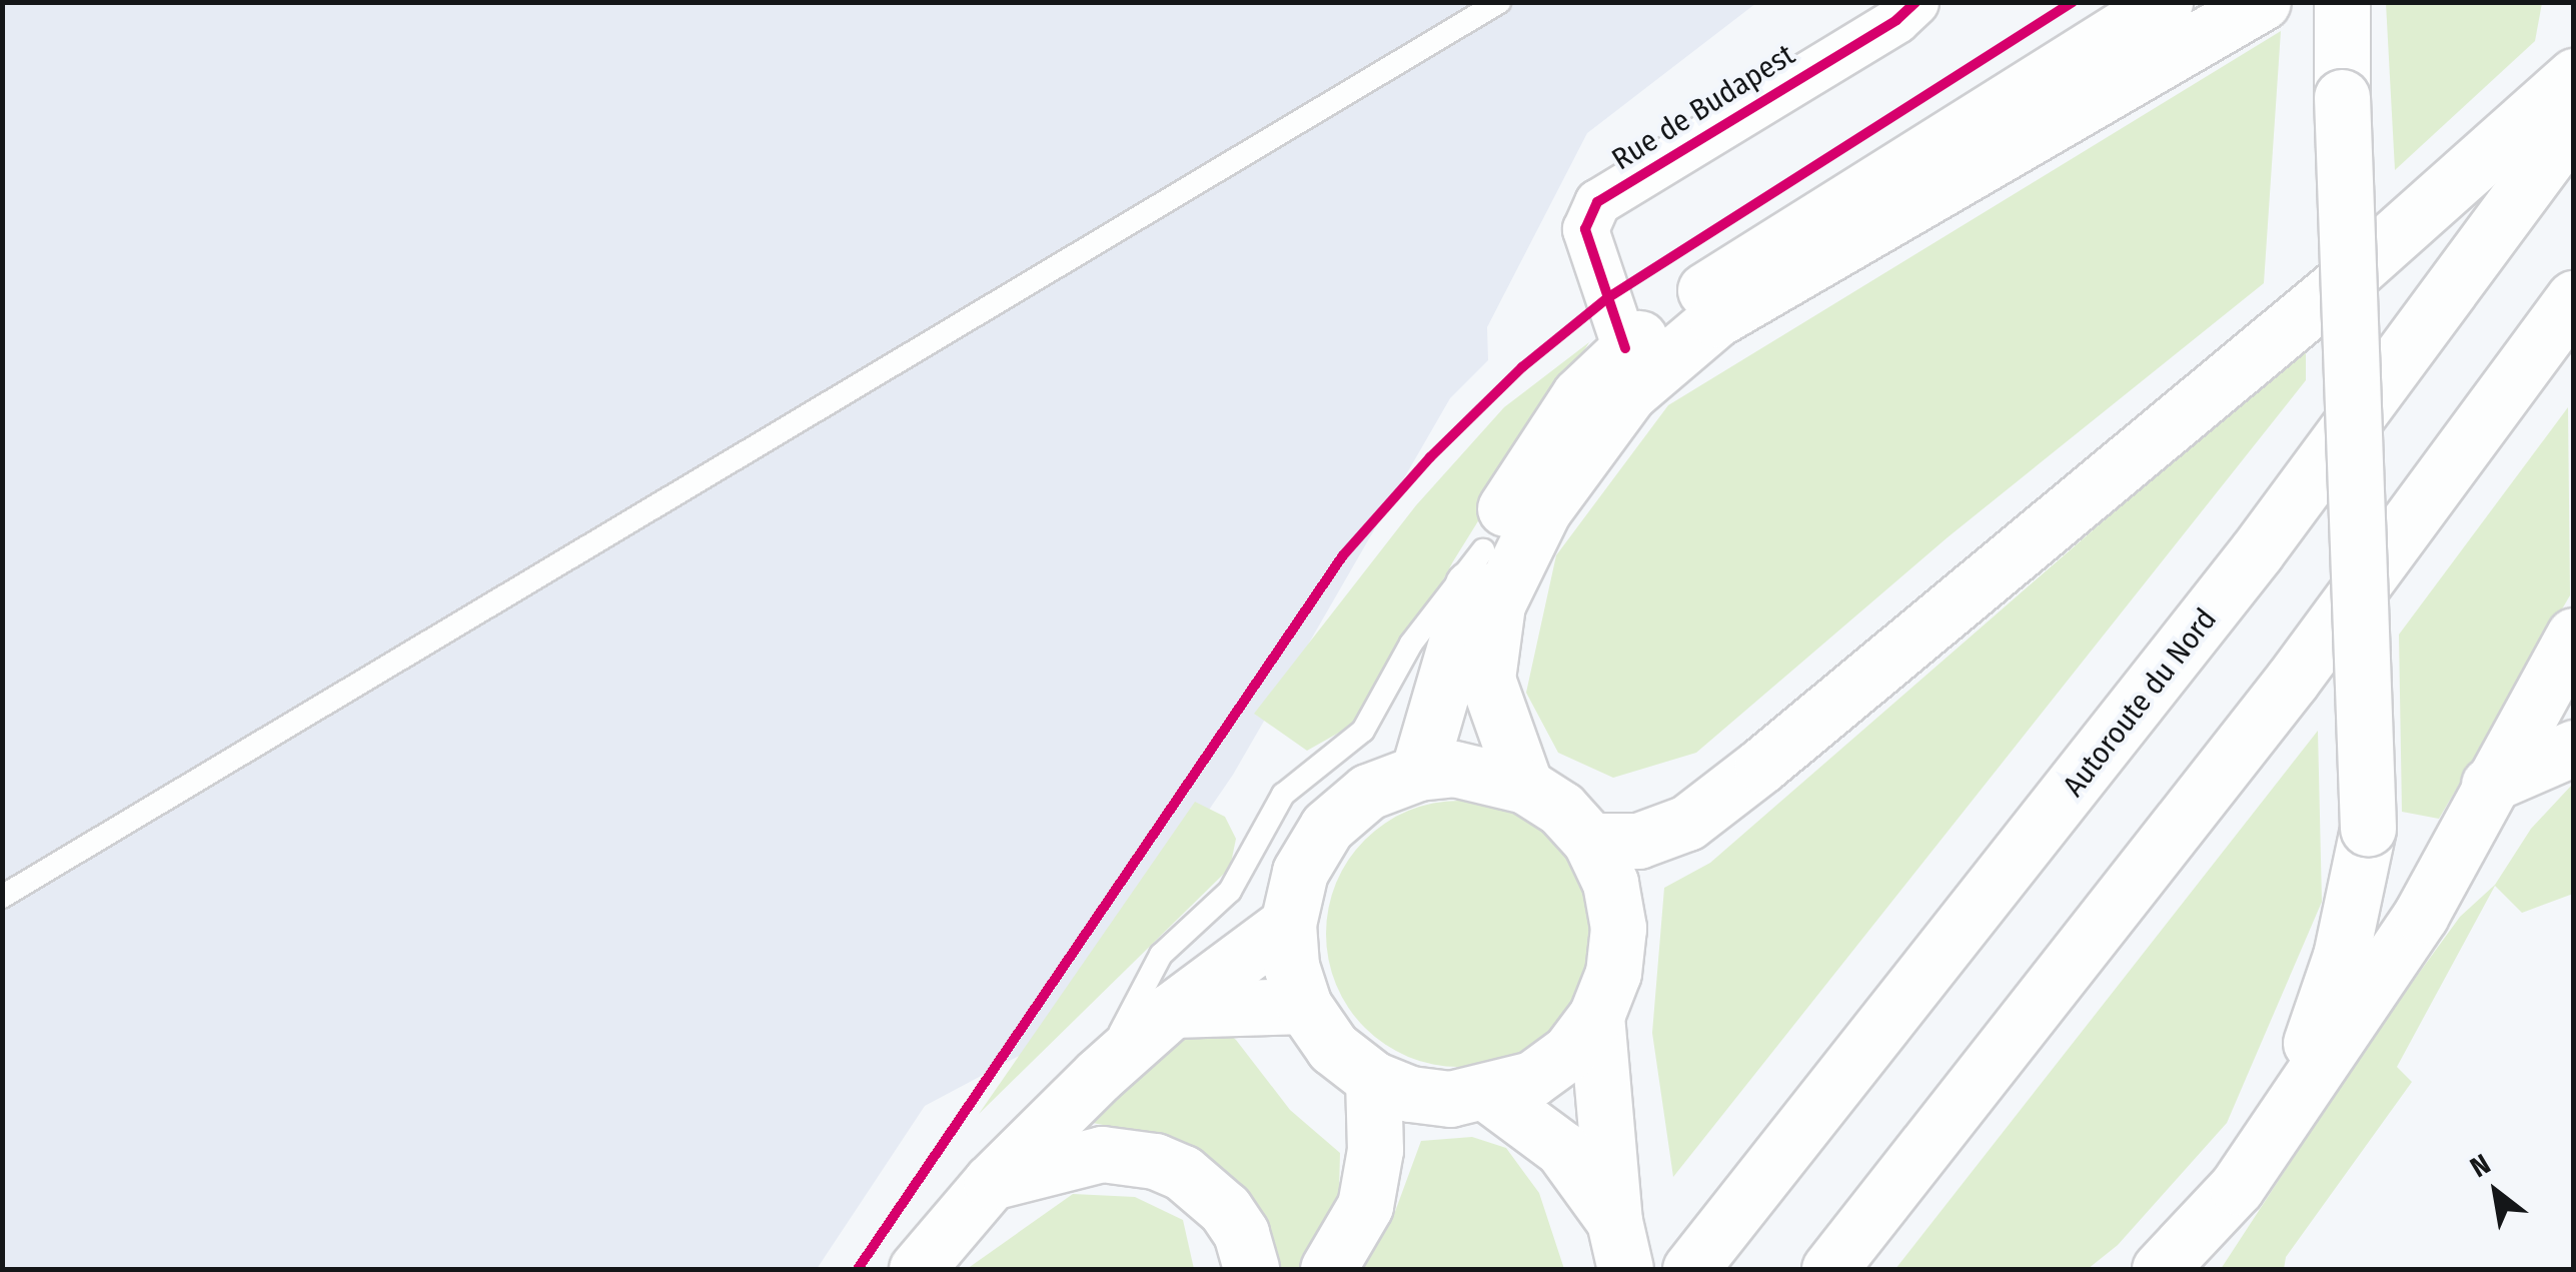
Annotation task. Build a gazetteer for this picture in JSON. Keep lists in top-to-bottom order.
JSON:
{
  "streets": {
    "main road": ["Autoroute du Nord"],
    "street": ["Rue de Budapest"]
  },
  "north": "top left"
}
